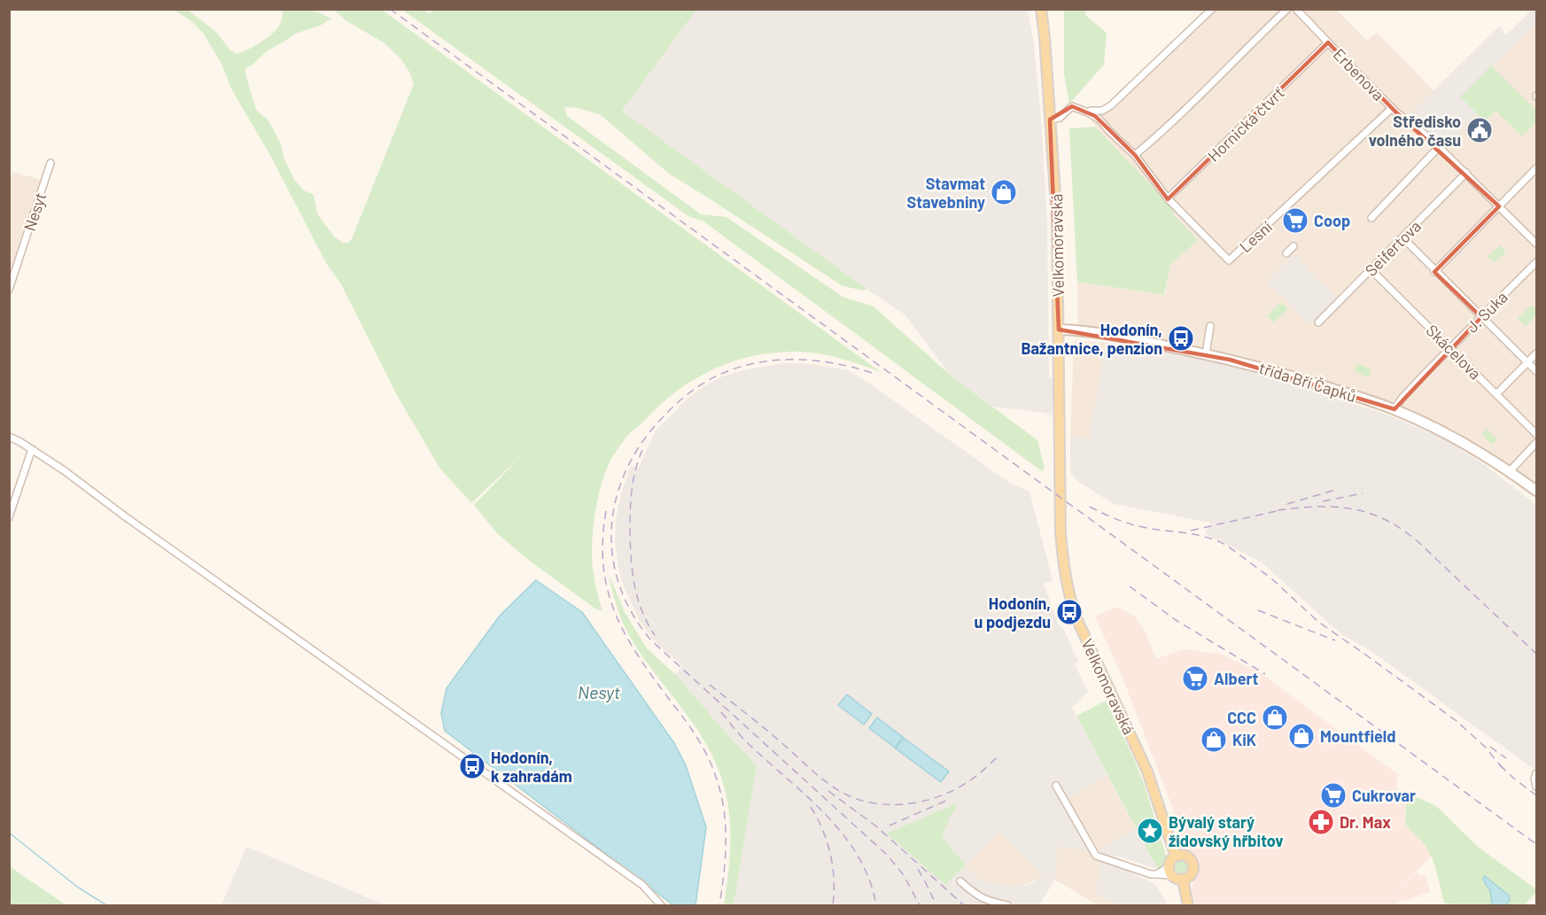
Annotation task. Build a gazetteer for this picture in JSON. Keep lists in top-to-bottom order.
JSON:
{
  "streets": {
    "main road": ["Velkomoravská"],
    "street": [
      "Erbenova",
      "Hornická čtvrť",
      "Nesyt",
      "Lesní",
      "Seifertova",
      "J. Suka",
      "Skácelova",
      "třída Bří Čapků"
    ]
  },
  "crossings": [
    ["Erbenova", "Hornická čtvrť"],
    ["Erbenova", "Lesní"],
    ["Erbenova", "Seifertova"],
    ["Hornická čtvrť", "Lesní"],
    ["Velkomoravská", "třída Bří Čapků"],
    ["Seifertova", "Skácelova"],
    ["J. Suka", "Skácelova"],
    ["J. Suka", "třída Bří Čapků"]
  ],
  "water": ["Nesyt"],
  "places": {
    "public building": ["Středisko volného času"],
    "shop": [
      "Stavmat Stavebniny",
      "CCC",
      "Mountfield",
      "KiK"
    ],
    "supermarket": ["Coop", "Albert", "Cukrovar"],
    "bus stop": ["Hodonín, Bažantnice, penzion", "Hodonín, u podjezdu", "Hodonín, k zahradám"],
    "pharmacy": ["Dr. Max"],
    "place": ["Bývalý starý židovský hřbitov"]
  }
}
